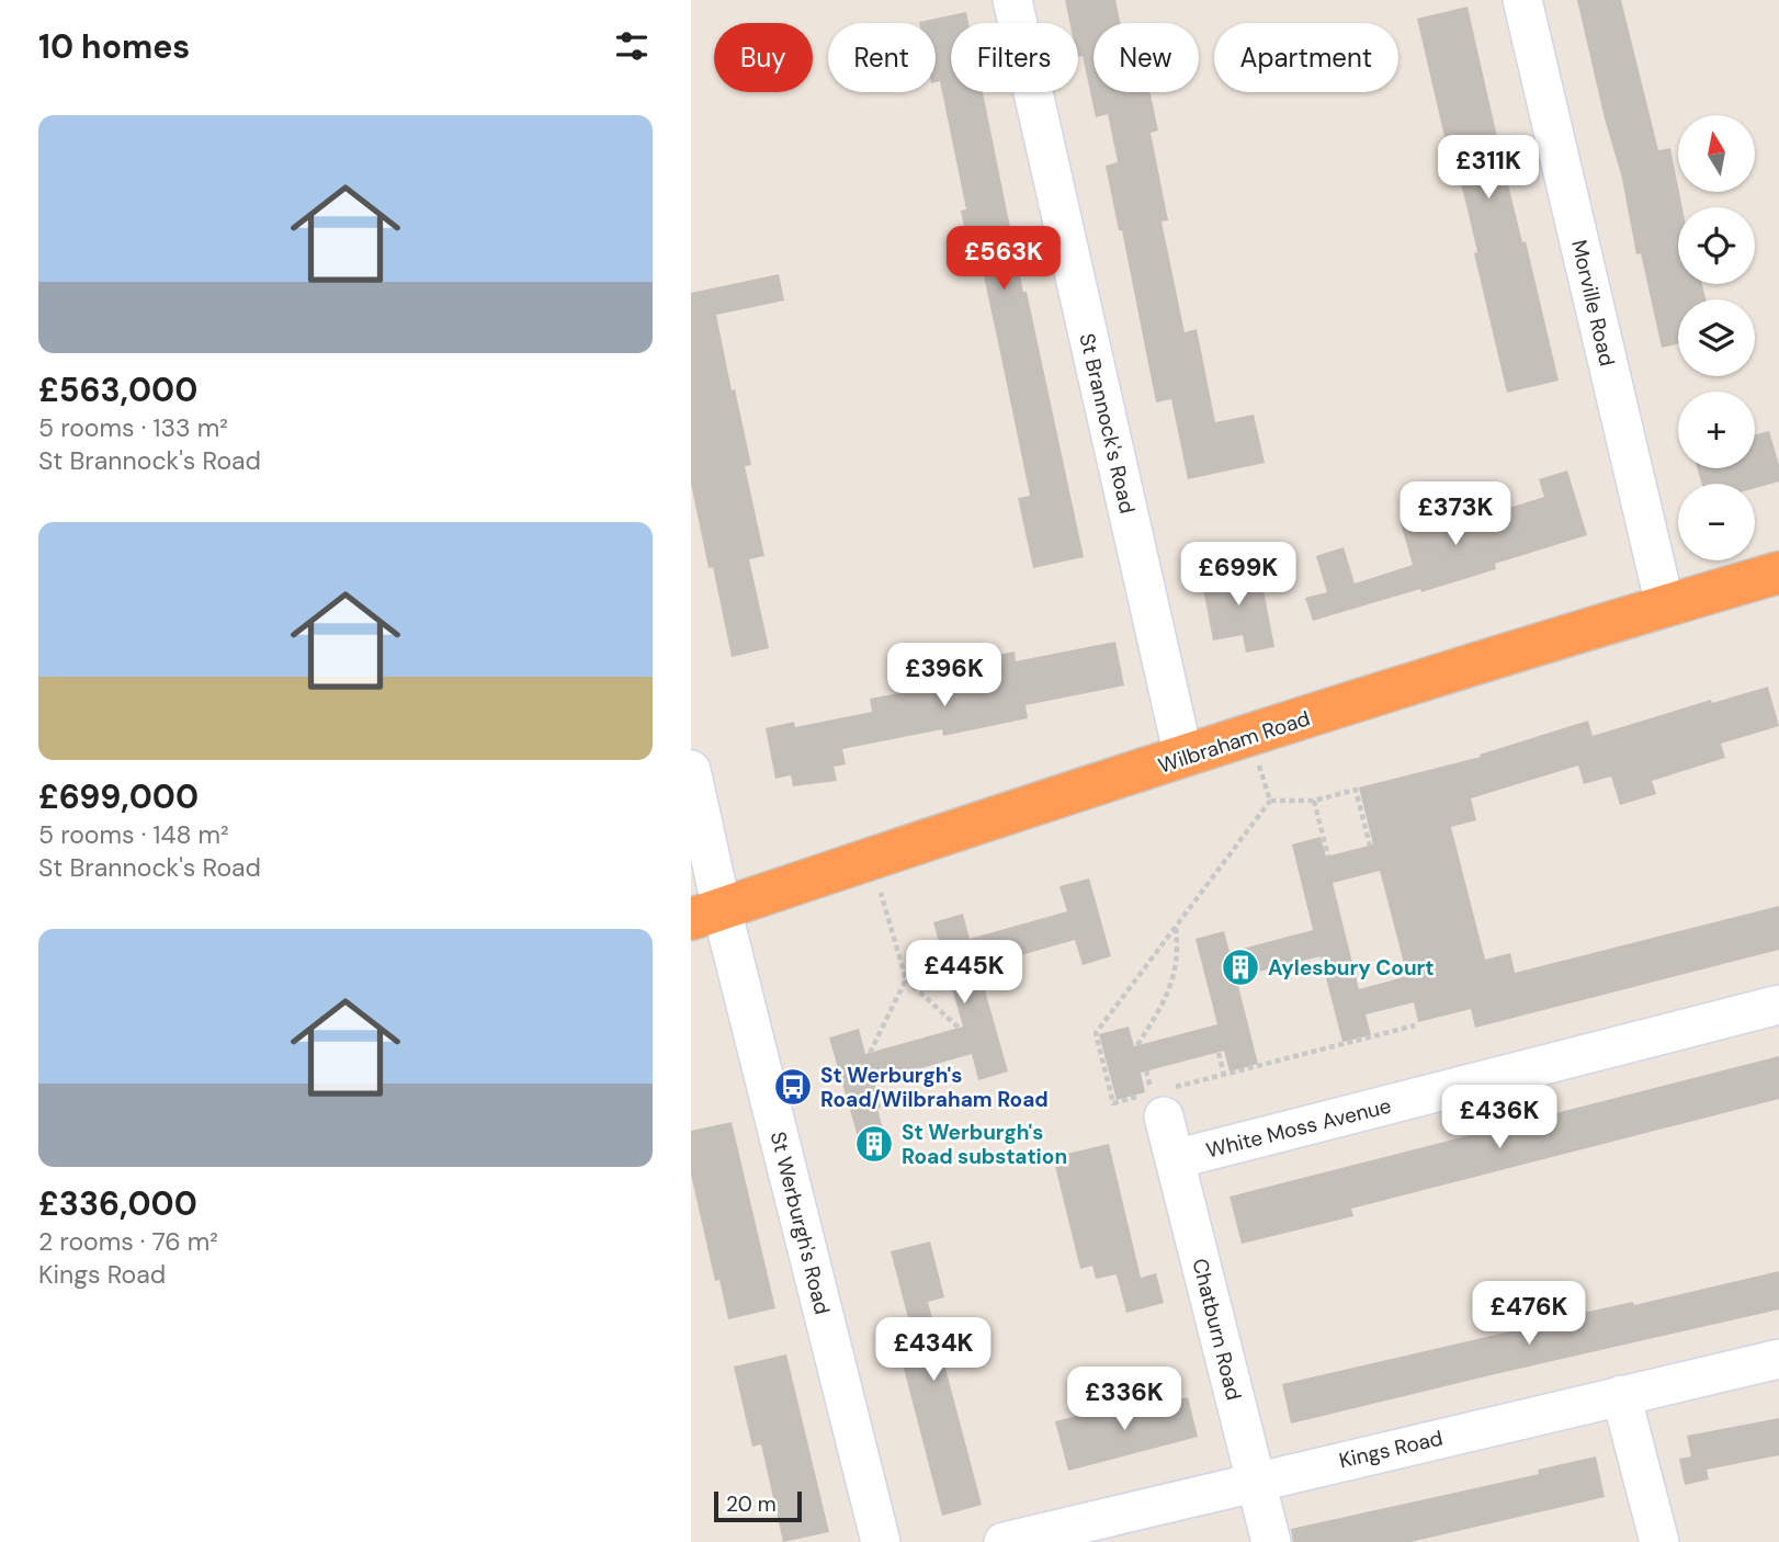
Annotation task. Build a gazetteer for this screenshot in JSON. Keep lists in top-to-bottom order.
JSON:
{
  "streets": {
    "highway": ["Wilbraham Road"],
    "street": [
      "Morville Road",
      "St Brannock's Road",
      "White Moss Avenue",
      "St Werburgh's Road",
      "Chatburn Road",
      "Kings Road"
    ]
  },
  "crossings": [
    ["Morville Road", "Wilbraham Road"],
    ["St Brannock's Road", "Wilbraham Road"],
    ["Wilbraham Road", "St Werburgh's Road"],
    ["White Moss Avenue", "Chatburn Road"],
    ["Chatburn Road", "Kings Road"]
  ],
  "places": {
    "building": ["Aylesbury Court", "St Werburgh's Road substation"],
    "bus stop": ["St Werburgh's Road/Wilbraham Road"]
  },
  "scale_bar": "20 m",
  "north": "top",
  "page": {
    "heading": "10 homes",
    "chip": [
      "Buy",
      "Rent",
      "Filters",
      "New",
      "Apartment"
    ],
    "list": [
      {
        "name": "£563,000",
        "note": "5 rooms · 133 m² · St Brannock's Road"
      },
      {
        "name": "£699,000",
        "note": "5 rooms · 148 m² · St Brannock's Road"
      },
      {
        "name": "£336,000",
        "note": "2 rooms · 76 m² · Kings Road"
      }
    ],
    "map_buttons": ["+", "−"],
    "price": [
      "£311K",
      "£563K",
      "£373K",
      "£699K",
      "£396K",
      "£445K",
      "£436K",
      "£476K",
      "£434K",
      "£336K"
    ],
    "scale": "20 m"
  }
}
